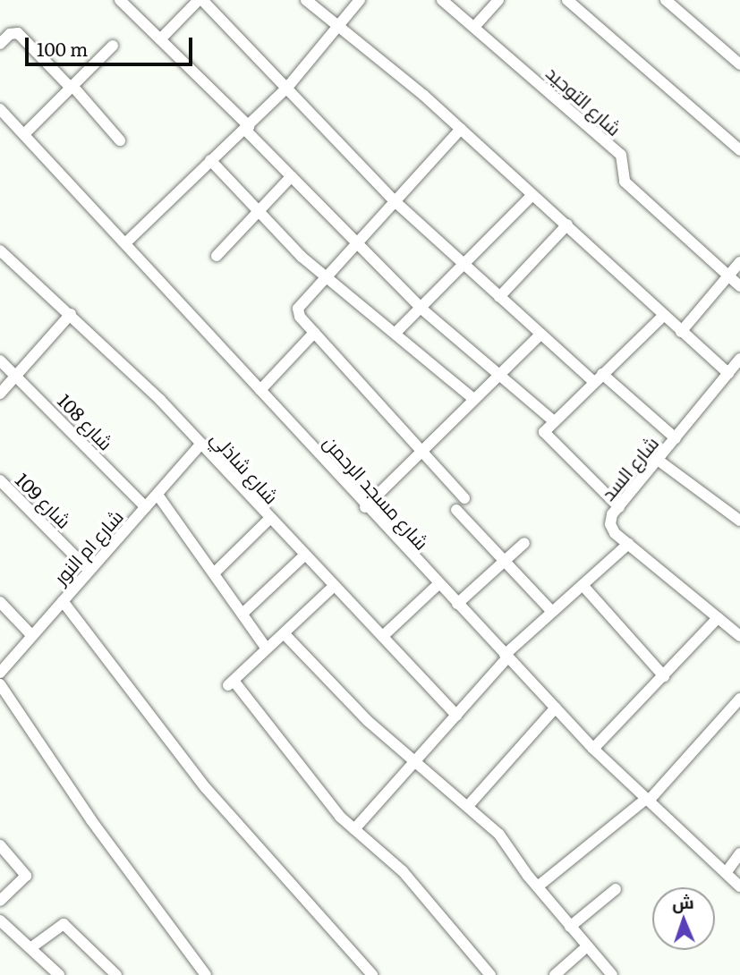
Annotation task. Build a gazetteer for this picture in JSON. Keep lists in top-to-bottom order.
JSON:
{
  "streets": {
    "street": [
      "شارع التوحيد",
      "شارع 108",
      "شارع شاذلي",
      "شارع السد",
      "شارع مسجد الرحمن",
      "شارع 109",
      "شارع ام النور"
    ]
  },
  "crossings": [
    ["شارع 108", "شارع ام النور"],
    ["شارع شاذلي", "شارع ام النور"],
    ["شارع 109", "شارع ام النور"]
  ],
  "scale_bar": "100 m",
  "north": "top"
}
